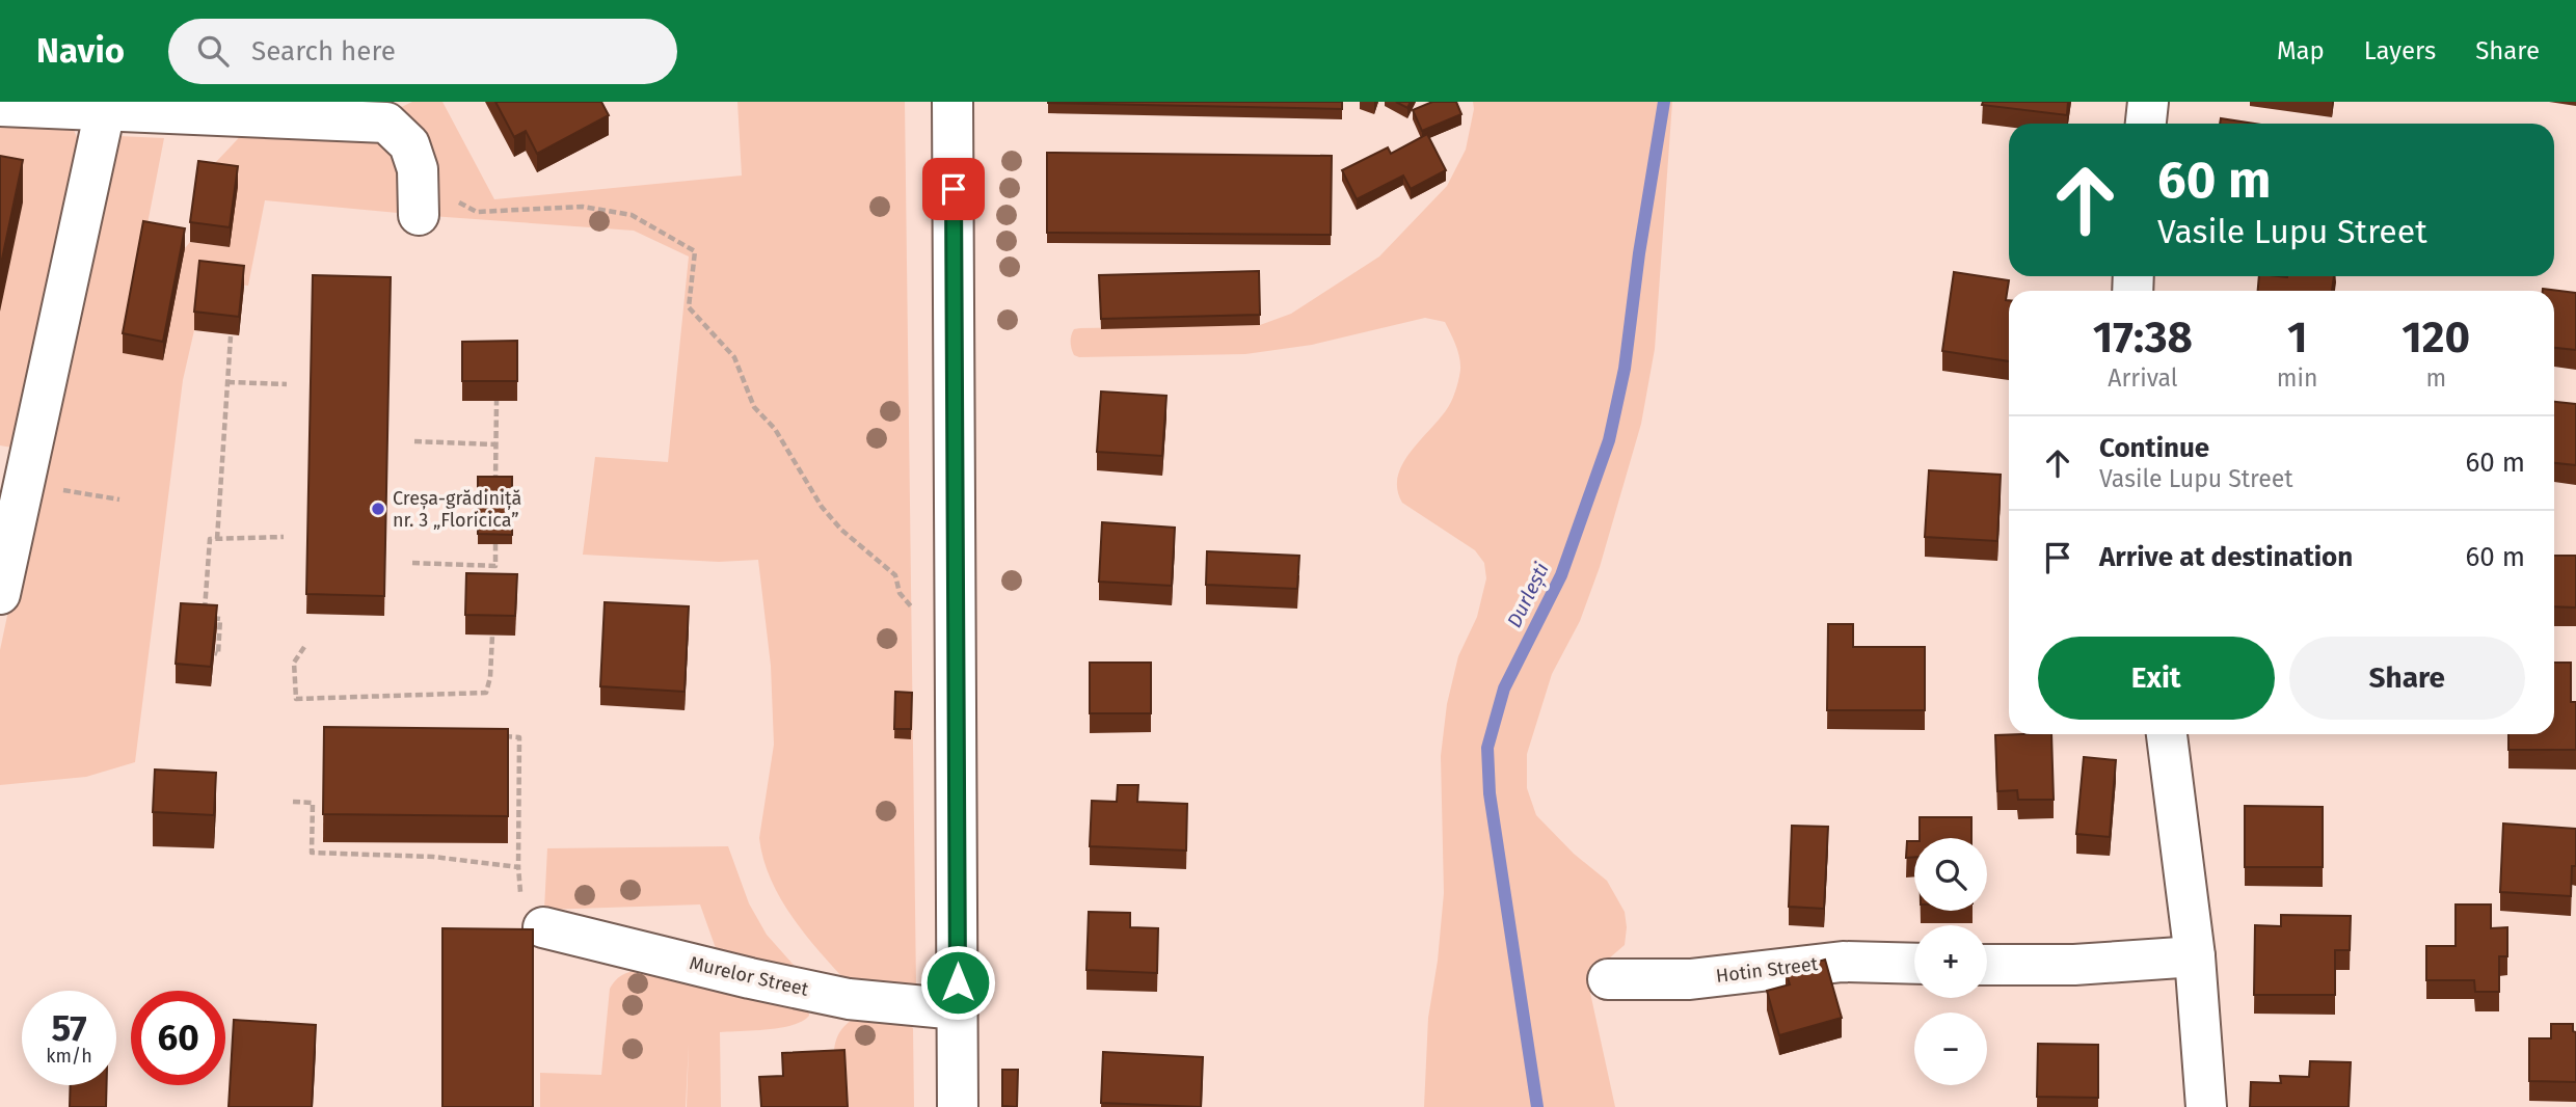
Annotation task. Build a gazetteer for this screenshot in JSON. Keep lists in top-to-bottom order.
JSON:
{
  "streets": {
    "main road": ["Hotin Street", "Murelor Street"]
  },
  "water": ["Durlești"],
  "places": ["Creșa-grădiniță nr. 3 „Floricica”"],
  "page": {
    "header": "Navio",
    "search": "Search here",
    "nav": ["Map", "Layers", "Share"],
    "turn": ["60 m", "Vasile Lupu Street"],
    "eta": [
      "17:38",
      "Arrival",
      "1",
      "min",
      "120",
      "m"
    ],
    "list": [
      {
        "name": "Continue",
        "note": "Vasile Lupu Street",
        "value": "60 m"
      },
      {
        "name": "Arrive at destination",
        "value": "60 m"
      }
    ],
    "buttons": ["Exit", "Share"],
    "map_buttons": ["+", "−"],
    "speed": "57 km/h",
    "limit": "60"
  }
}
